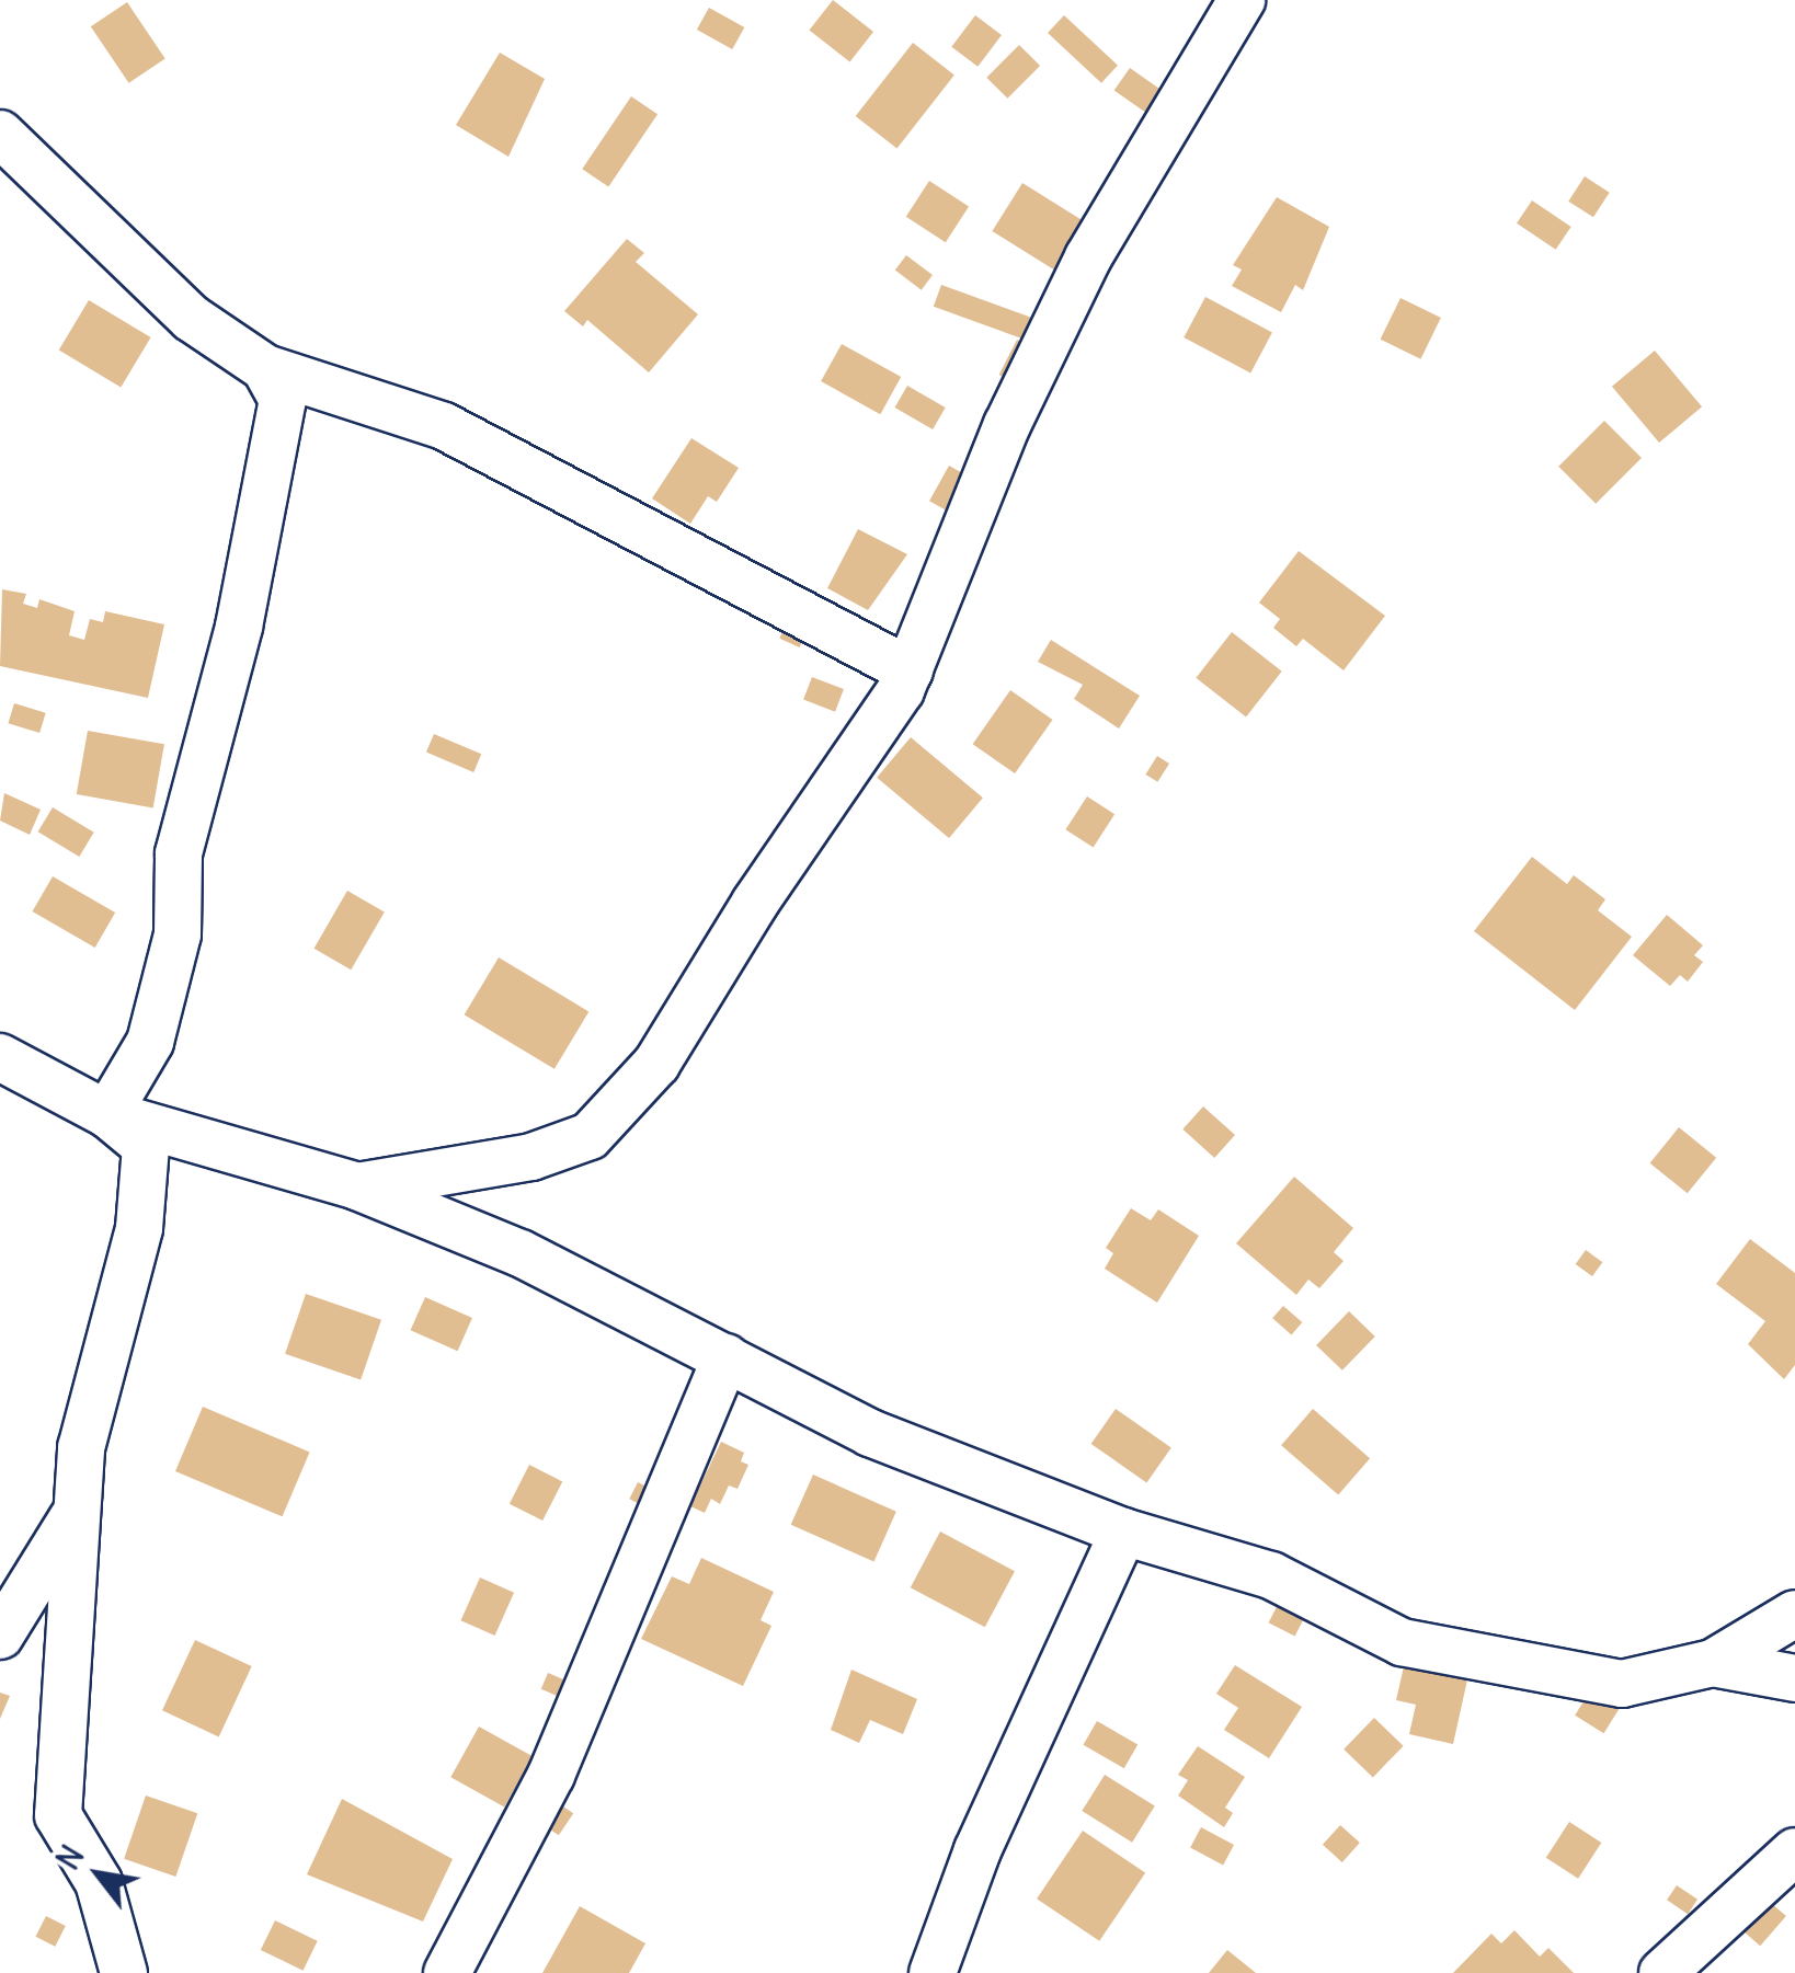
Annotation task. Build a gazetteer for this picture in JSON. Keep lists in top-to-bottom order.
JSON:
{
  "north": "top left"
}
